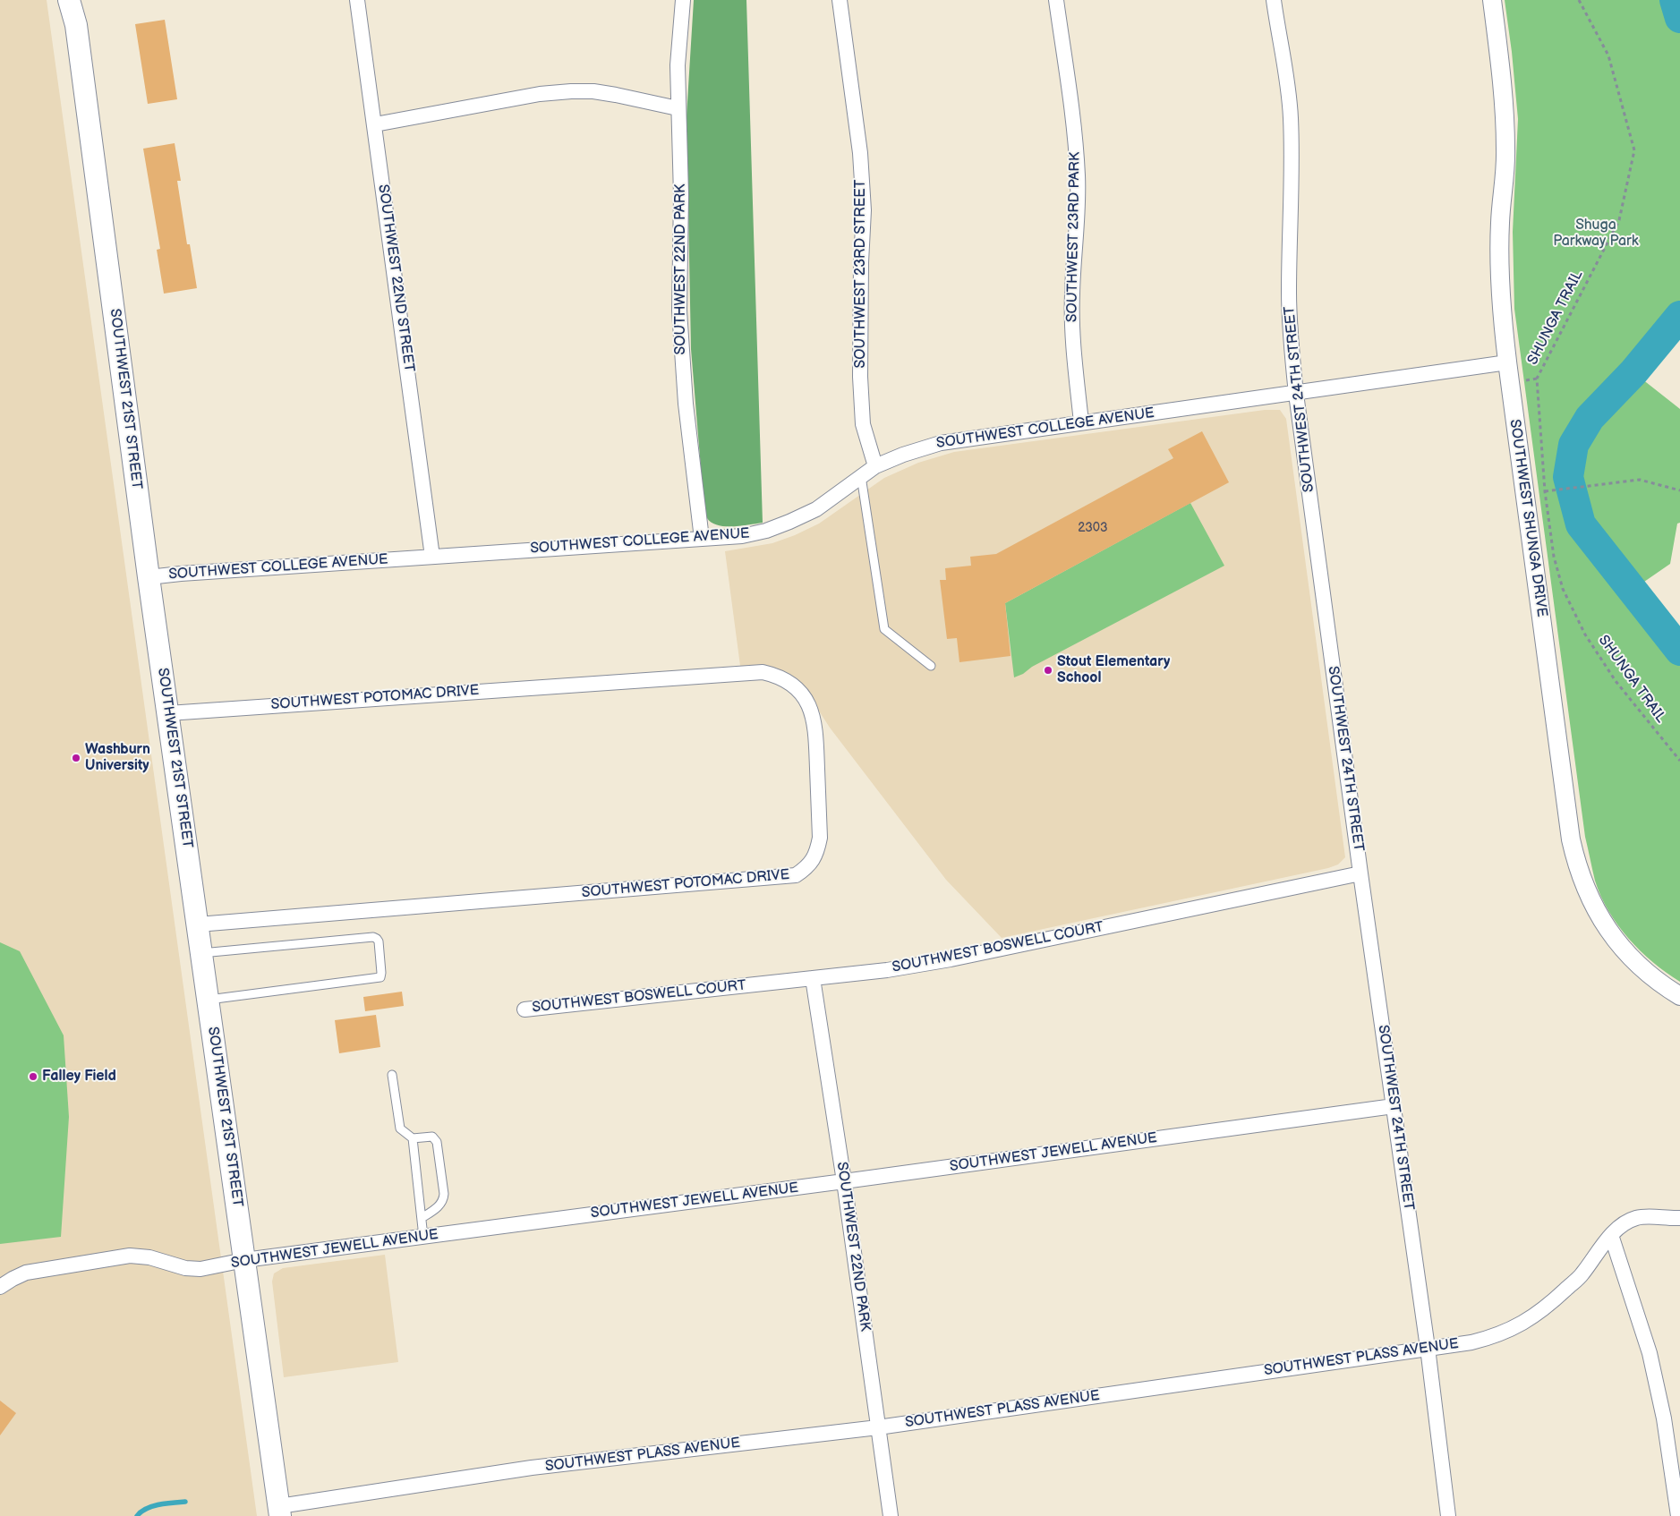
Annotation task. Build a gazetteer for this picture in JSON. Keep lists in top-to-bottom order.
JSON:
{
  "streets": {
    "main road": ["SOUTHWEST 21ST STREET"],
    "street": [
      "SOUTHWEST 23RD PARK",
      "SOUTHWEST 22ND PARK",
      "SOUTHWEST 23RD STREET",
      "SOUTHWEST 22ND STREET",
      "SOUTHWEST 24TH STREET",
      "SOUTHWEST COLLEGE AVENUE",
      "SOUTHWEST SHUNGA DRIVE",
      "SOUTHWEST POTOMAC DRIVE",
      "SOUTHWEST BOSWELL COURT",
      "SOUTHWEST JEWELL AVENUE",
      "SOUTHWEST PLASS AVENUE"
    ],
    "path": ["SHUNGA TRAIL"]
  },
  "crossings": [
    ["SOUTHWEST 23RD PARK", "SOUTHWEST COLLEGE AVENUE"],
    ["SOUTHWEST 22ND PARK", "SOUTHWEST COLLEGE AVENUE"],
    ["SOUTHWEST 22ND PARK", "SOUTHWEST BOSWELL COURT"],
    ["SOUTHWEST 22ND PARK", "SOUTHWEST JEWELL AVENUE"],
    ["SOUTHWEST 22ND PARK", "SOUTHWEST PLASS AVENUE"],
    ["SOUTHWEST 23RD STREET", "SOUTHWEST COLLEGE AVENUE"],
    ["SOUTHWEST 22ND STREET", "SOUTHWEST COLLEGE AVENUE"],
    ["SOUTHWEST 21ST STREET", "SOUTHWEST COLLEGE AVENUE"],
    ["SOUTHWEST 21ST STREET", "SOUTHWEST POTOMAC DRIVE"],
    ["SOUTHWEST 21ST STREET", "SOUTHWEST JEWELL AVENUE"],
    ["SOUTHWEST 21ST STREET", "SOUTHWEST PLASS AVENUE"],
    ["SOUTHWEST 24TH STREET", "SOUTHWEST COLLEGE AVENUE"],
    ["SOUTHWEST 24TH STREET", "SOUTHWEST BOSWELL COURT"],
    ["SOUTHWEST 24TH STREET", "SOUTHWEST JEWELL AVENUE"],
    ["SOUTHWEST 24TH STREET", "SOUTHWEST PLASS AVENUE"],
    ["SOUTHWEST COLLEGE AVENUE", "SOUTHWEST SHUNGA DRIVE"]
  ],
  "parks": ["Shuga Parkway Park"],
  "places": ["Stout Elementary School", "Washburn University", "Falley Field"],
  "house_numbers": ["2303"]
}
